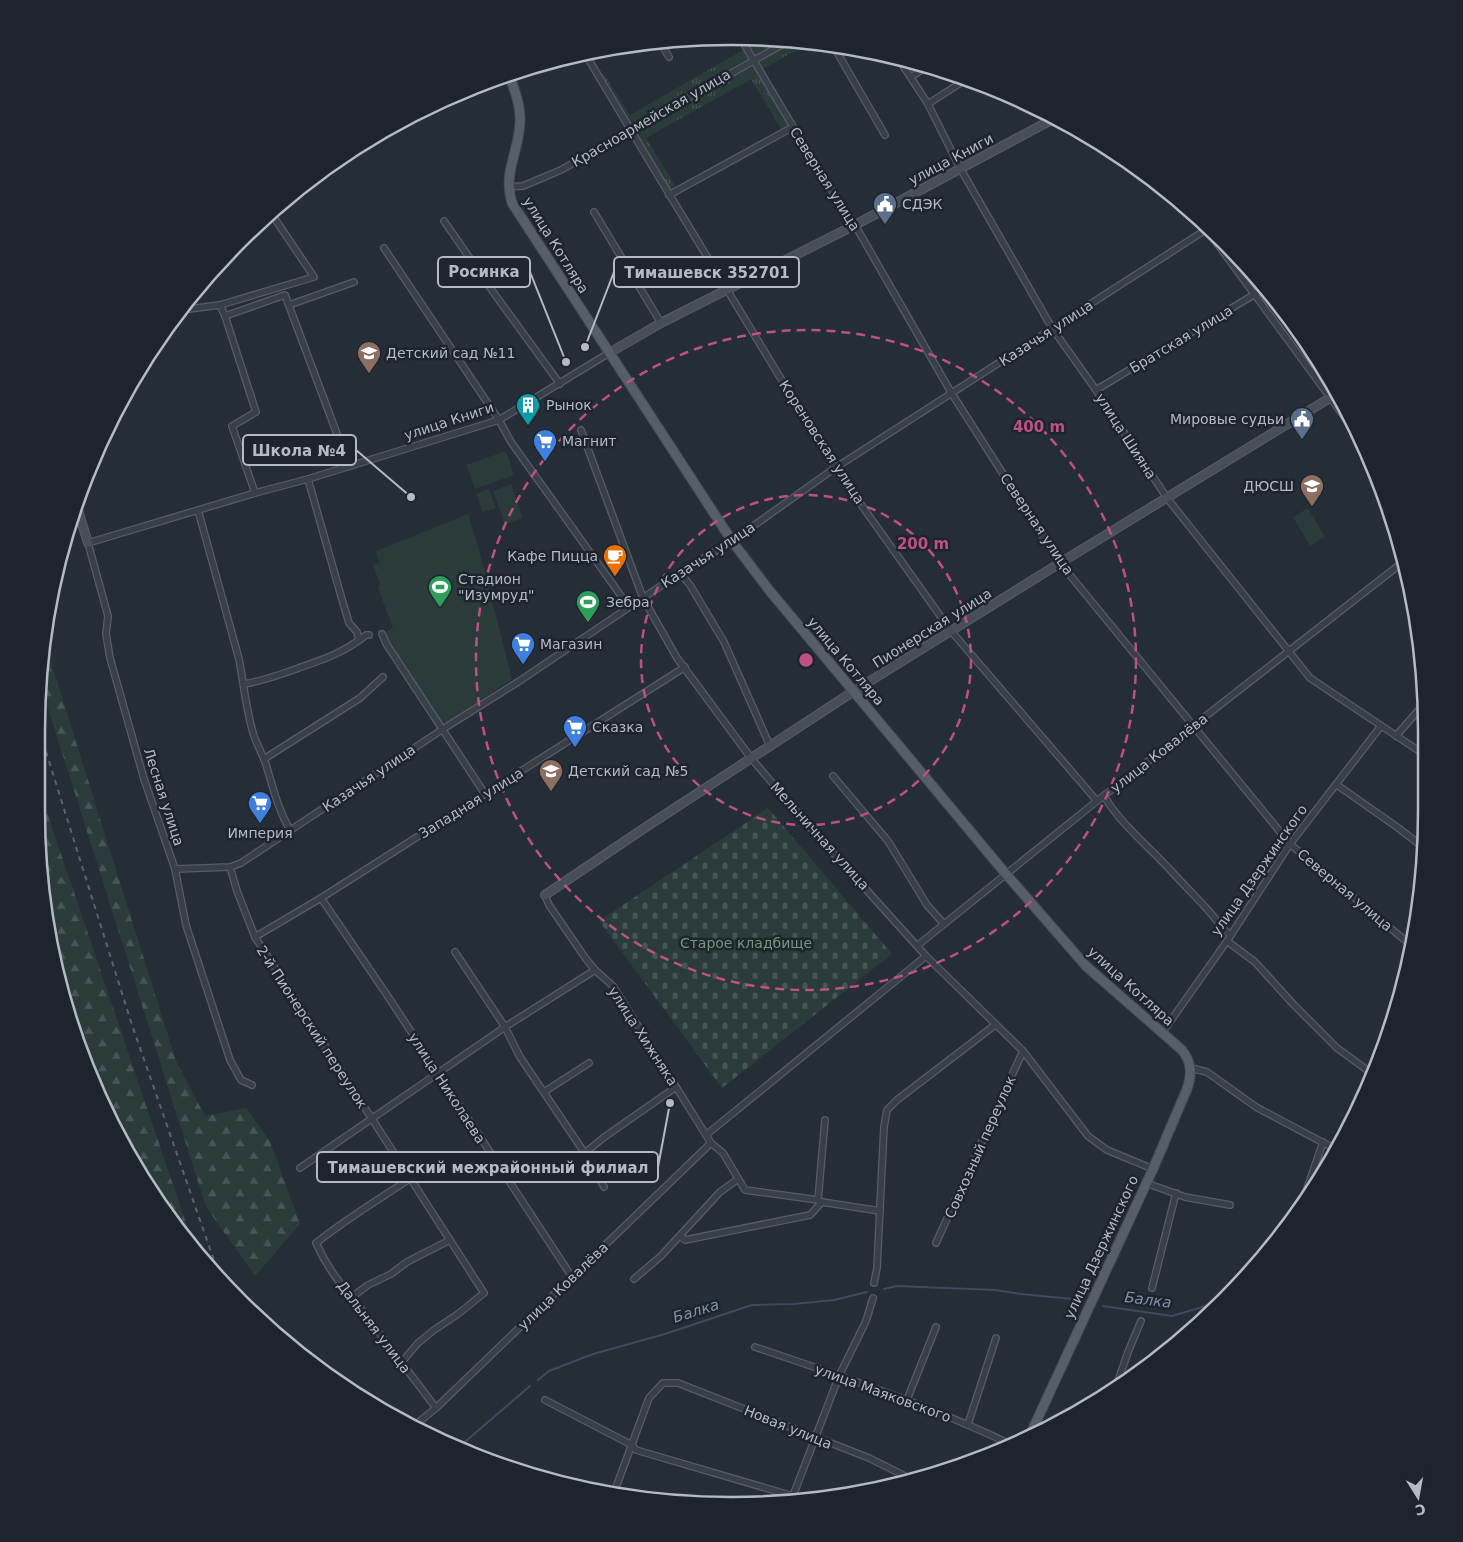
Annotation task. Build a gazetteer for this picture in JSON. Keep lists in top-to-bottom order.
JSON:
{
  "streets": {
    "main road": ["улица Котляра", "улица Дзержинского"],
    "street": [
      "Красноармейская улица",
      "улица Книги",
      "Северная улица",
      "Казачья улица",
      "Братская улица",
      "улица Шияна",
      "Кореновская улица",
      "Пионерская улица",
      "улица Ковалёва",
      "Лесная улица",
      "Западная улица",
      "Мельничная улица",
      "2-й Пионерский переулок",
      "улица Хижняка",
      "улица Николаева",
      "Совхозный переулок",
      "Дальняя улица",
      "улица Маяковского",
      "Новая улица"
    ]
  },
  "crossings": [
    ["Красноармейская улица", "Северная улица"],
    ["Красноармейская улица", "улица Котляра"],
    ["Красноармейская улица", "Кореновская улица"],
    ["улица Книги", "Северная улица"],
    ["улица Книги", "улица Котляра"],
    ["улица Книги", "улица Шияна"],
    ["улица Книги", "Кореновская улица"],
    ["улица Книги", "Лесная улица"],
    ["Северная улица", "Казачья улица"],
    ["Северная улица", "Пионерская улица"],
    ["Северная улица", "улица Ковалёва"],
    ["Северная улица", "улица Дзержинского"],
    ["улица Котляра", "Казачья улица"],
    ["улица Котляра", "Пионерская улица"],
    ["улица Котляра", "улица Ковалёва"],
    ["улица Котляра", "улица Дзержинского"],
    ["Казачья улица", "улица Шияна"],
    ["Казачья улица", "Кореновская улица"],
    ["Казачья улица", "Лесная улица"],
    ["Казачья улица", "Мельничная улица"],
    ["Казачья улица", "2-й Пионерский переулок"],
    ["Братская улица", "улица Шияна"],
    ["улица Шияна", "Пионерская улица"],
    ["улица Шияна", "улица Ковалёва"],
    ["улица Шияна", "улица Дзержинского"],
    ["Кореновская улица", "Пионерская улица"],
    ["Кореновская улица", "улица Ковалёва"],
    ["Пионерская улица", "Мельничная улица"],
    ["Пионерская улица", "улица Хижняка"],
    ["улица Ковалёва", "Мельничная улица"],
    ["улица Ковалёва", "улица Хижняка"],
    ["улица Ковалёва", "улица Николаева"],
    ["улица Ковалёва", "Дальняя улица"],
    ["Западная улица", "Мельничная улица"],
    ["Западная улица", "2-й Пионерский переулок"],
    ["Западная улица", "улица Николаева"],
    ["Мельничная улица", "улица Дзержинского"],
    ["Мельничная улица", "Совхозный переулок"],
    ["2-й Пионерский переулок", "Дальняя улица"]
  ],
  "water": ["Балка"],
  "parks": ["Старое кладбище"],
  "places": {
    "public building": ["СДЭК", "Мировые судьи"],
    "other": [
      "Тимашевск 352701",
      "Росинка",
      "Школа №4",
      "Тимашевский межрайонный филиал"
    ],
    "school or university": ["Детский сад №11", "ДЮСШ", "Детский сад №5"],
    "building": ["Рынок"],
    "supermarket": [
      "Магнит",
      "Магазин",
      "Сказка",
      "Империя"
    ],
    "cafe": ["Кафе Пицца"],
    "sports": ["Стадион \"Изумруд\"", "Зебра"]
  },
  "north": "bottom",
  "rings": ["400 m", "200 m"]
}
